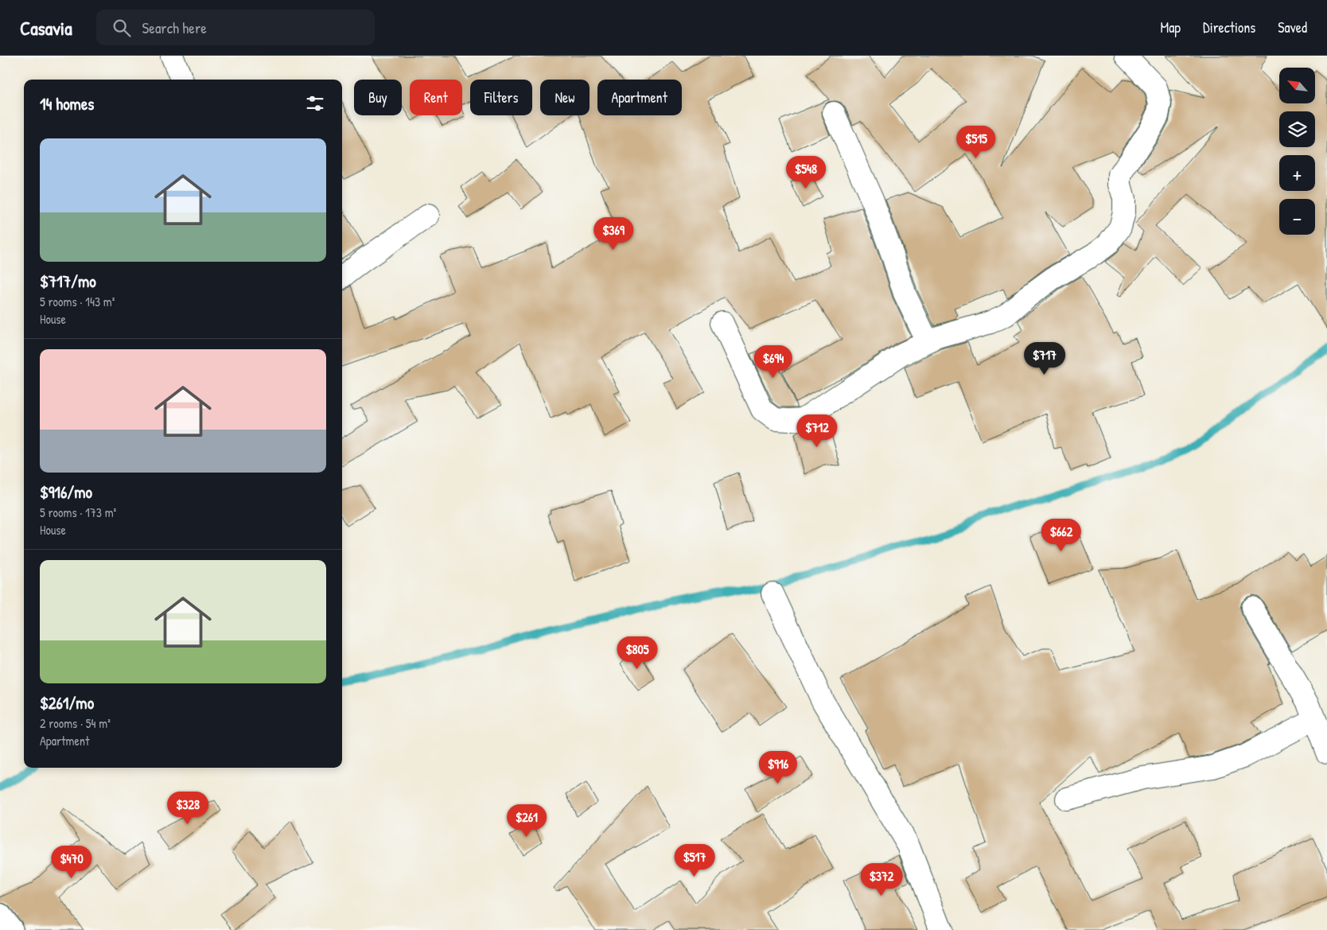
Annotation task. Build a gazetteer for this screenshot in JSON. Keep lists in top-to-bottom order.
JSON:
{
  "north": "top left",
  "page": {
    "header": "Casavia",
    "search": "Search here",
    "nav": ["Map", "Directions", "Saved"],
    "map_buttons": ["+", "−"],
    "chip": [
      "Buy",
      "Rent",
      "Filters",
      "New",
      "Apartment"
    ],
    "heading": "14 homes",
    "price": [
      "$515",
      "$548",
      "$369",
      "$717",
      "$694",
      "$712",
      "$662",
      "$805",
      "$916",
      "$328",
      "$261",
      "$517",
      "$470",
      "$372"
    ],
    "list": [
      {
        "name": "$717/mo",
        "note": "5 rooms · 143 m² · House"
      },
      {
        "name": "$916/mo",
        "note": "5 rooms · 173 m² · House"
      },
      {
        "name": "$261/mo",
        "note": "2 rooms · 54 m² · Apartment"
      }
    ]
  }
}
